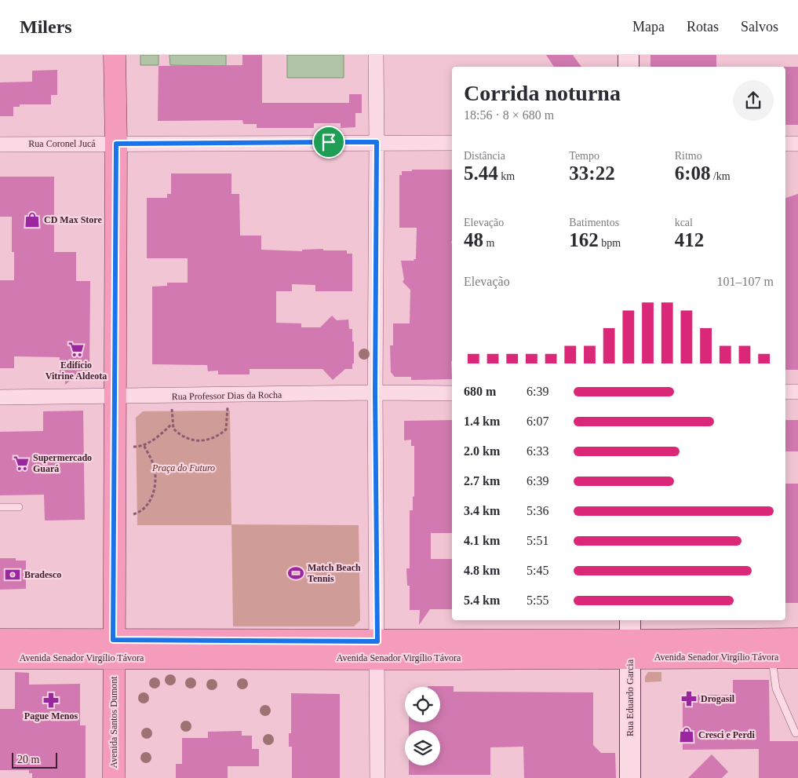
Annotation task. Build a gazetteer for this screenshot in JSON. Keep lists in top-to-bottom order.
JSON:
{
  "streets": {
    "main road": ["Avenida Senador Virgílio Távora", "Rua Eduardo Garcia", "Avenida Santos Dumont"],
    "street": ["Rua Coronel Jucá", "Rua Professor Dias da Rocha"]
  },
  "crossings": [
    ["Rua Coronel Jucá", "Avenida Santos Dumont"],
    ["Rua Professor Dias da Rocha", "Avenida Santos Dumont"],
    ["Avenida Senador Virgílio Távora", "Rua Eduardo Garcia"],
    ["Avenida Senador Virgílio Távora", "Avenida Santos Dumont"]
  ],
  "parks": ["Praça do Futuro"],
  "places": {
    "shop": ["CD Max Store", "Cresci e Perdi"],
    "supermarket": ["Edifício Vitrine Aldeota", "Supermercado Guará"],
    "sports": ["Match Beach Tennis"],
    "bank": ["Bradesco"],
    "pharmacy": ["Drogasil", "Pague Menos"]
  },
  "scale_bar": "20 m",
  "page": {
    "header": "Milers",
    "nav": ["Mapa", "Rotas", "Salvos"],
    "heading": ["Corrida noturna", "18:56 · 8 × 680 m"],
    "stats": [
      ["Distância", "5.44 km"],
      ["Tempo", "33:22"],
      ["Ritmo", "6:08 /km"],
      ["Elevação", "48 m"],
      ["Batimentos", "162 bpm"],
      ["kcal", "412"]
    ],
    "chart": ["Elevação", "101–107 m"],
    "list": [
      {
        "name": "680 m",
        "note": "6:39"
      },
      {
        "name": "1.4 km",
        "note": "6:07"
      },
      {
        "name": "2.0 km",
        "note": "6:33"
      },
      {
        "name": "2.7 km",
        "note": "6:39"
      },
      {
        "name": "3.4 km",
        "note": "5:36"
      },
      {
        "name": "4.1 km",
        "note": "5:51"
      },
      {
        "name": "4.8 km",
        "note": "5:45"
      },
      {
        "name": "5.4 km",
        "note": "5:55"
      }
    ],
    "scale": "20 m"
  }
}
